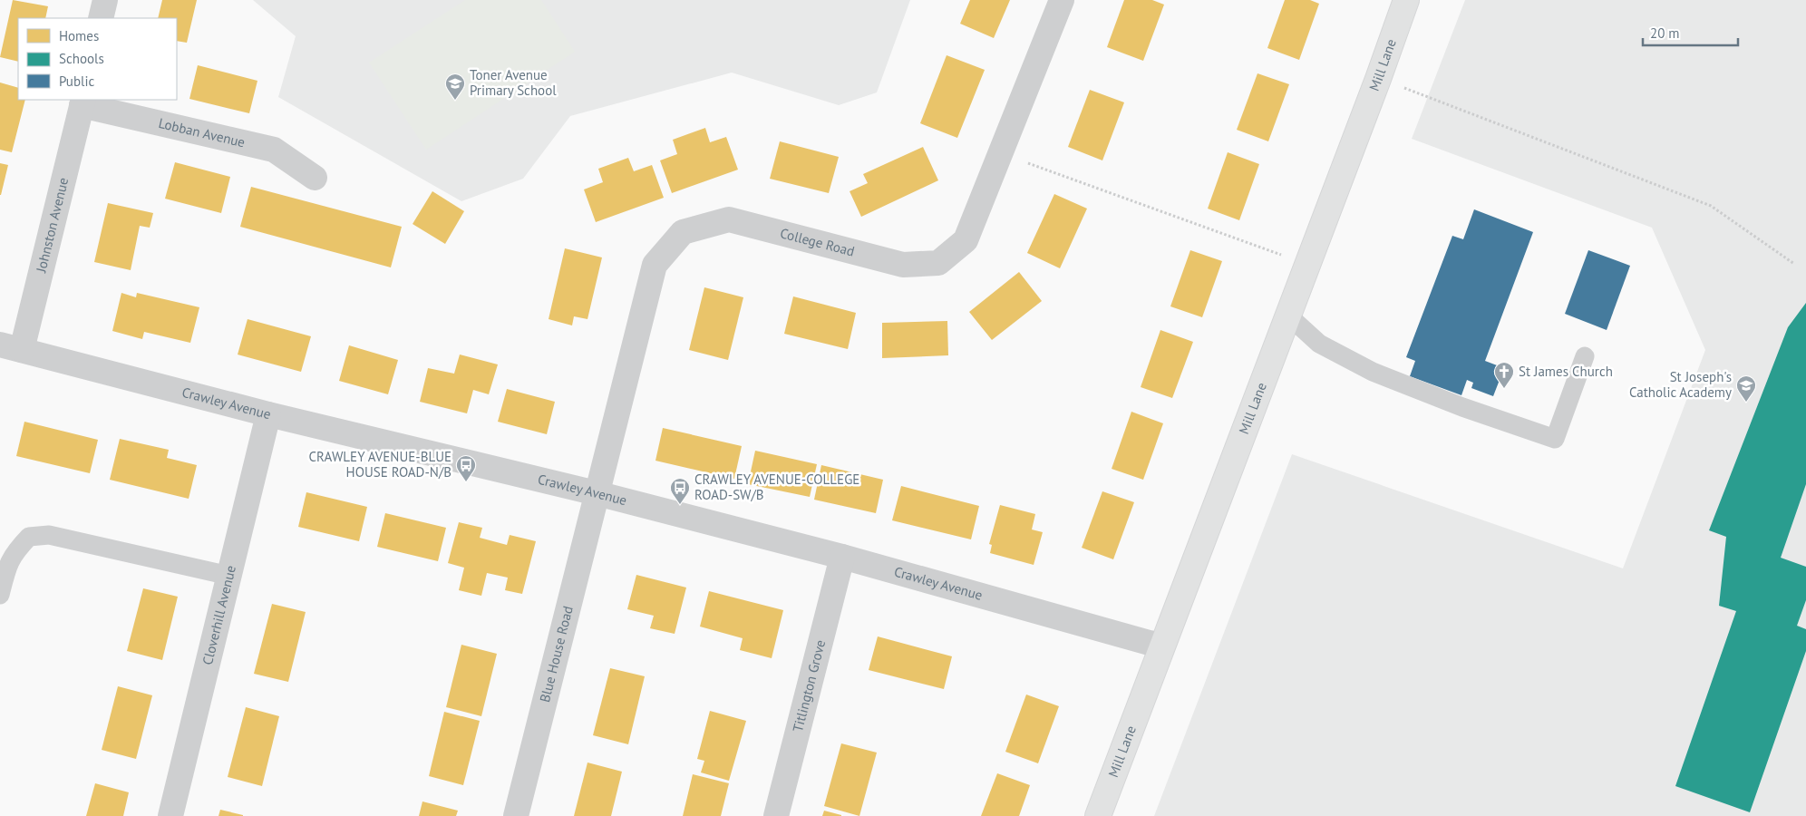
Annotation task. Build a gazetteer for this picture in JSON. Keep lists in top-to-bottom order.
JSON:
{
  "streets": {
    "main road": ["Mill Lane"],
    "street": [
      "Lobban Avenue",
      "Johnston Avenue",
      "College Road",
      "Crawley Avenue",
      "Cloverhill Avenue",
      "Blue House Road",
      "Titlington Grove"
    ]
  },
  "crossings": [
    ["Mill Lane", "Crawley Avenue"],
    ["Lobban Avenue", "Johnston Avenue"],
    ["Johnston Avenue", "Crawley Avenue"],
    ["College Road", "Crawley Avenue"],
    ["College Road", "Blue House Road"],
    ["Crawley Avenue", "Cloverhill Avenue"],
    ["Crawley Avenue", "Blue House Road"],
    ["Crawley Avenue", "Titlington Grove"]
  ],
  "places": {
    "school or university": ["Toner Avenue Primary School", "St Joseph's Catholic Academy"],
    "church": ["St James Church"],
    "bus stop": ["CRAWLEY AVENUE-BLUE HOUSE ROAD-N/B", "CRAWLEY AVENUE-COLLEGE ROAD-SW/B"]
  },
  "legend": ["Homes", "Schools", "Public"],
  "scale_bar": "20 m"
}
